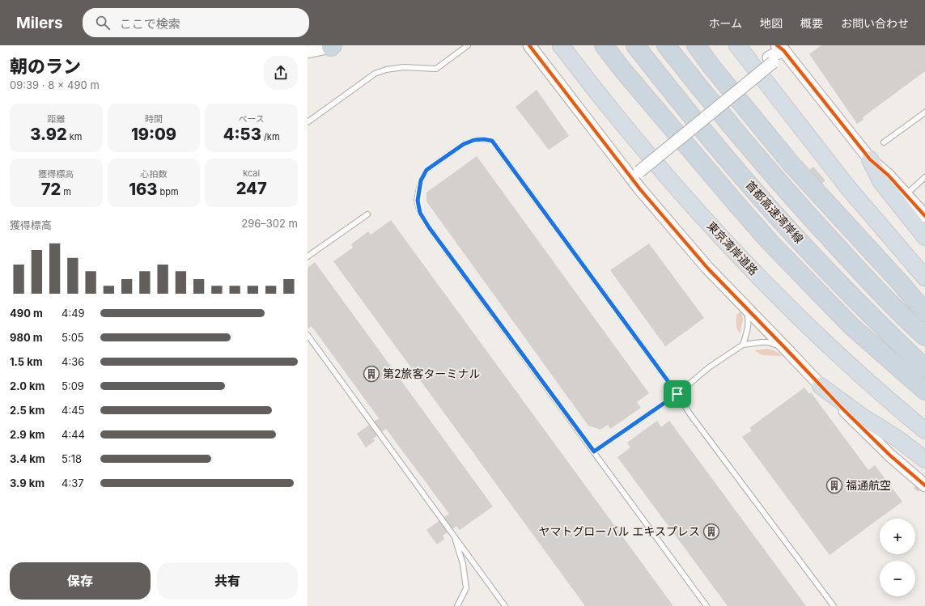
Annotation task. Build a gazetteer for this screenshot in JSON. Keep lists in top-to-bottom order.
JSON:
{
  "streets": {
    "highway": ["首都高速湾岸線", "東京湾岸道路"]
  },
  "places": {
    "building": ["第2旅客ターミナル", "福通航空", "ヤマトグローバル エキスプレス"]
  },
  "page": {
    "header": "Milers",
    "search": "ここで検索",
    "nav": [
      "ホーム",
      "地図",
      "概要",
      "お問い合わせ"
    ],
    "heading": ["朝のラン", "09:39 · 8 × 490 m"],
    "stats": [
      ["距離", "3.92 km"],
      ["時間", "19:09"],
      ["ペース", "4:53 /km"],
      ["獲得標高", "72 m"],
      ["心拍数", "163 bpm"],
      ["kcal", "247"]
    ],
    "chart": ["獲得標高", "296–302 m"],
    "list": [
      {
        "name": "490 m",
        "note": "4:49"
      },
      {
        "name": "980 m",
        "note": "5:05"
      },
      {
        "name": "1.5 km",
        "note": "4:36"
      },
      {
        "name": "2.0 km",
        "note": "5:09"
      },
      {
        "name": "2.5 km",
        "note": "4:45"
      },
      {
        "name": "2.9 km",
        "note": "4:44"
      },
      {
        "name": "3.4 km",
        "note": "5:18"
      },
      {
        "name": "3.9 km",
        "note": "4:37"
      }
    ],
    "map_buttons": ["+", "−"],
    "buttons": ["保存", "共有"]
  }
}
